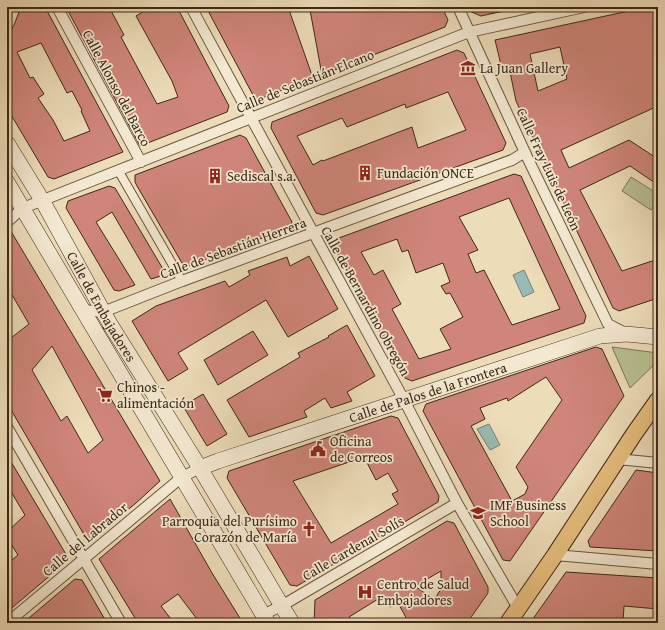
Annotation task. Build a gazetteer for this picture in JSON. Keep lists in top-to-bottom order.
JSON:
{
  "streets": {
    "main road": ["Calle de Embajadores", "Calle de Palos de la Frontera"],
    "street": [
      "Calle de Sebastián Elcano",
      "Calle Alonso del Barco",
      "Calle Fray Luis de León",
      "Calle de Sebastián Herrera",
      "Calle de Bernardino Obregón",
      "Calle del Labrador",
      "Calle Cardenal Solís"
    ]
  },
  "crossings": [
    ["Calle de Sebastián Elcano", "Calle Alonso del Barco"],
    ["Calle de Sebastián Elcano", "Calle Fray Luis de León"],
    ["Calle de Sebastián Elcano", "Calle de Bernardino Obregón"],
    ["Calle de Sebastián Elcano", "Calle de Embajadores"],
    ["Calle Fray Luis de León", "Calle de Sebastián Herrera"],
    ["Calle Fray Luis de León", "Calle de Palos de la Frontera"],
    ["Calle de Sebastián Herrera", "Calle de Bernardino Obregón"],
    ["Calle de Sebastián Herrera", "Calle de Embajadores"],
    ["Calle de Bernardino Obregón", "Calle de Palos de la Frontera"],
    ["Calle de Bernardino Obregón", "Calle Cardenal Solís"],
    ["Calle de Embajadores", "Calle de Palos de la Frontera"],
    ["Calle de Embajadores", "Calle del Labrador"],
    ["Calle de Embajadores", "Calle Cardenal Solís"]
  ],
  "places": {
    "museum": ["La Juan Gallery"],
    "building": ["Fundación ONCE", "Sediscal s.a."],
    "supermarket": ["Chinos - alimentación"],
    "public building": ["Oficina de Correos"],
    "school or university": ["IMF Business School"],
    "church": ["Parroquia del Purísimo Corazón de María"],
    "hospital": ["Centro de Salud Embajadores"]
  }
}
